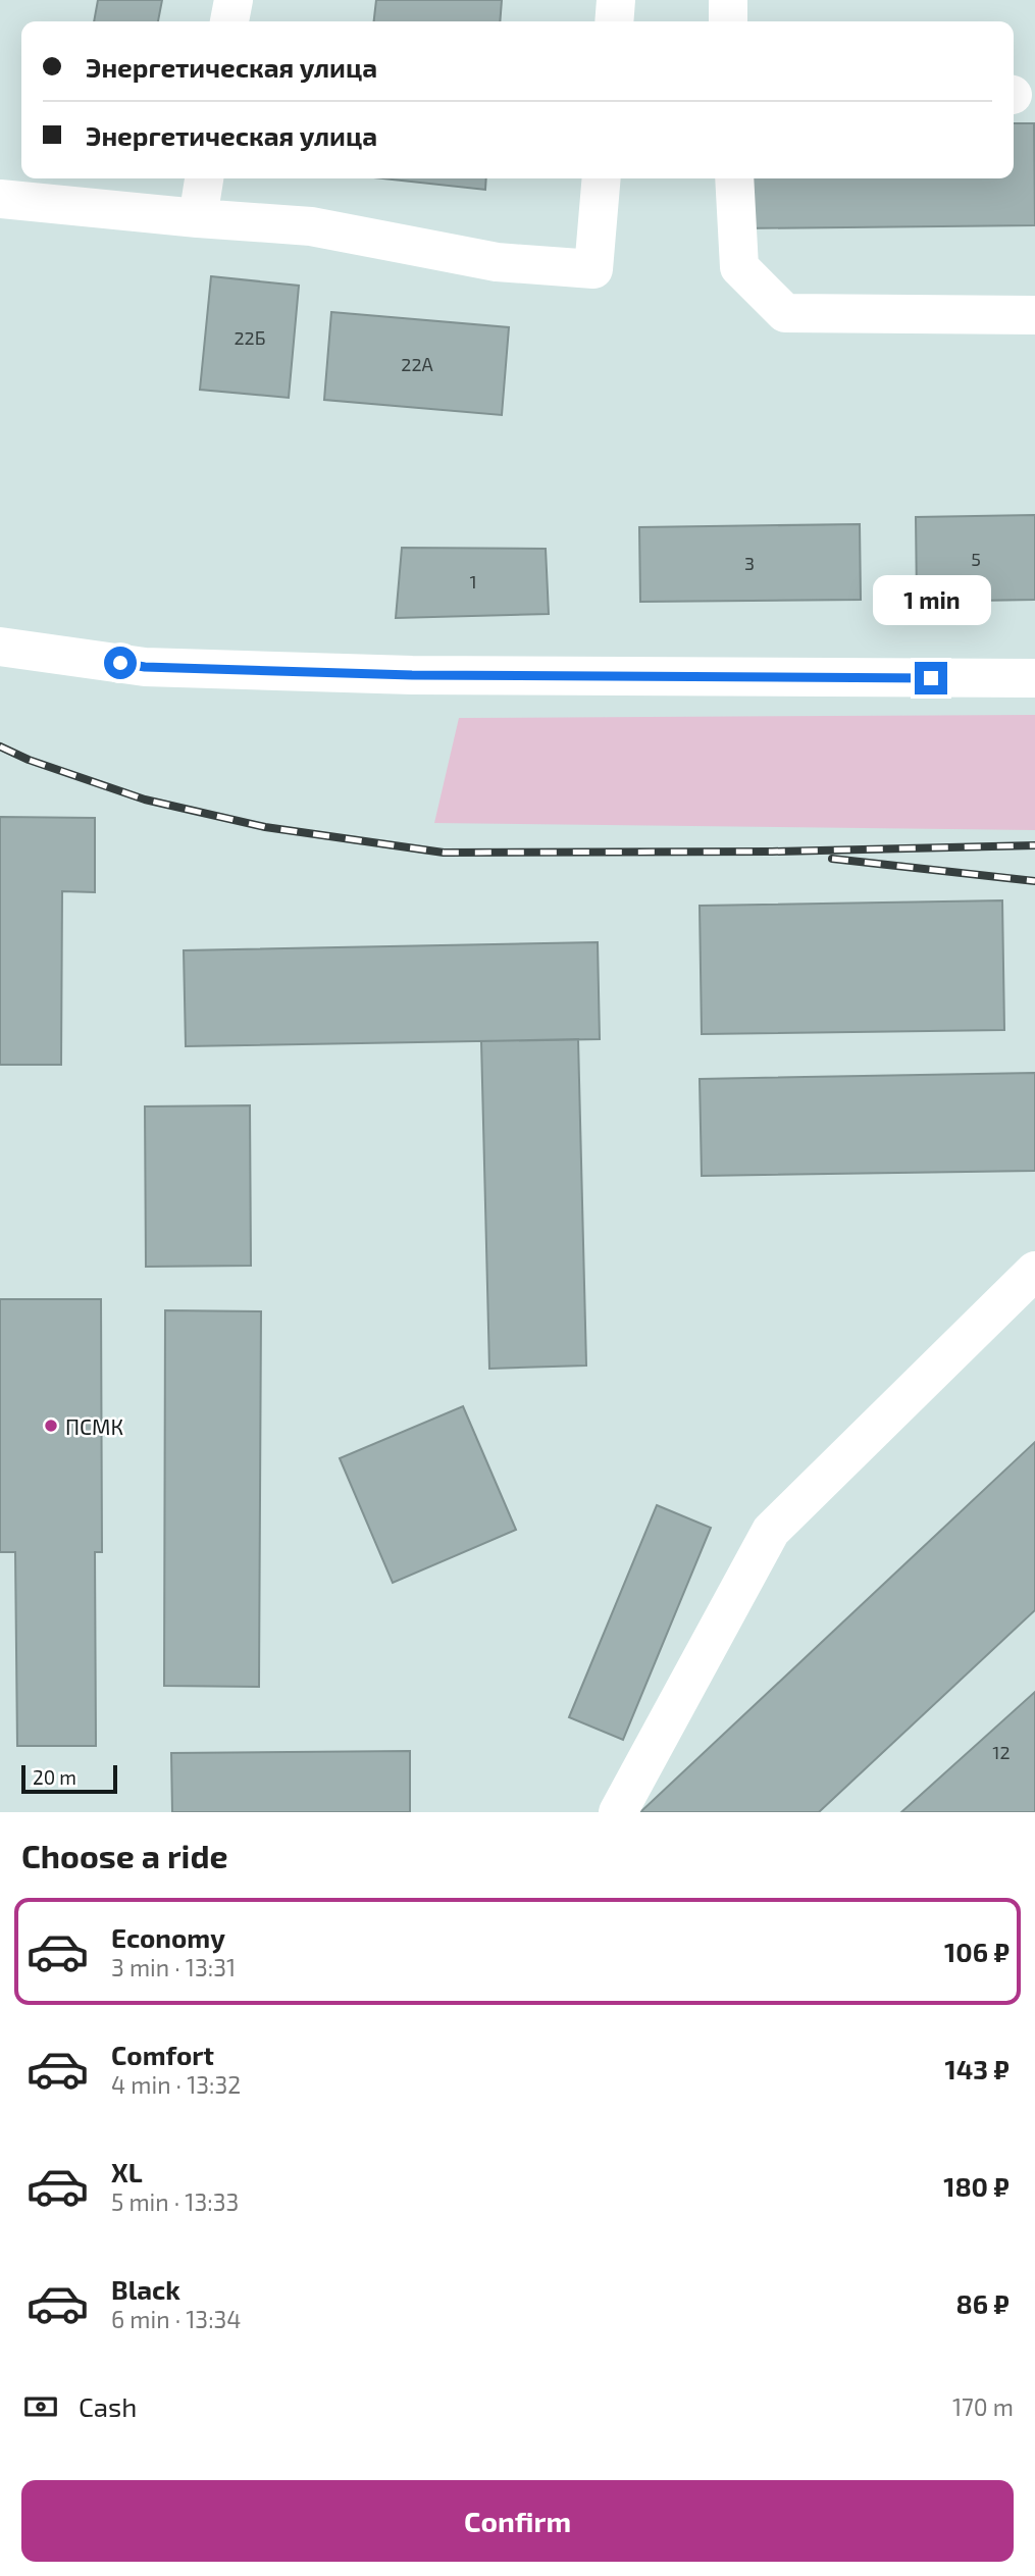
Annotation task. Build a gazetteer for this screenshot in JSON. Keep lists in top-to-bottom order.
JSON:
{
  "places": ["ПСМК"],
  "house_numbers": [
    "22Б",
    "22А",
    "5",
    "3",
    "1",
    "12"
  ],
  "scale_bar": "20 m",
  "page": {
    "banner": ["Энергетическая улица", "Энергетическая улица"],
    "bubble": "1 min",
    "scale": "20 m",
    "heading": "Choose a ride",
    "list": [
      {
        "name": "Economy",
        "note": "3 min · 13:31",
        "value": "106 ₽"
      },
      {
        "name": "Comfort",
        "note": "4 min · 13:32",
        "value": "143 ₽"
      },
      {
        "name": "XL",
        "note": "5 min · 13:33",
        "value": "180 ₽"
      },
      {
        "name": "Black",
        "note": "6 min · 13:34",
        "value": "86 ₽"
      }
    ],
    "pay": ["Cash", "170 m"],
    "buttons": "Confirm"
  }
}
